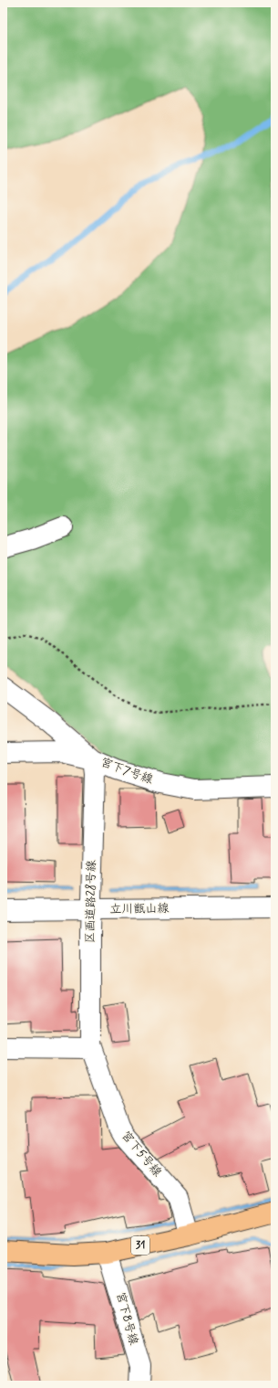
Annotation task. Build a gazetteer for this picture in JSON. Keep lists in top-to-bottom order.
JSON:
{
  "streets": {
    "main road": ["31"],
    "street": [
      "宮下7号線",
      "区画道路28号線",
      "立川甑山線",
      "宮下5号線",
      "宮下8号線"
    ]
  },
  "crossings": [
    ["宮下7号線", "区画道路28号線"],
    ["区画道路28号線", "立川甑山線"],
    ["区画道路28号線", "宮下5号線"],
    ["宮下5号線", "31"],
    ["31", "宮下8号線"]
  ]
}
